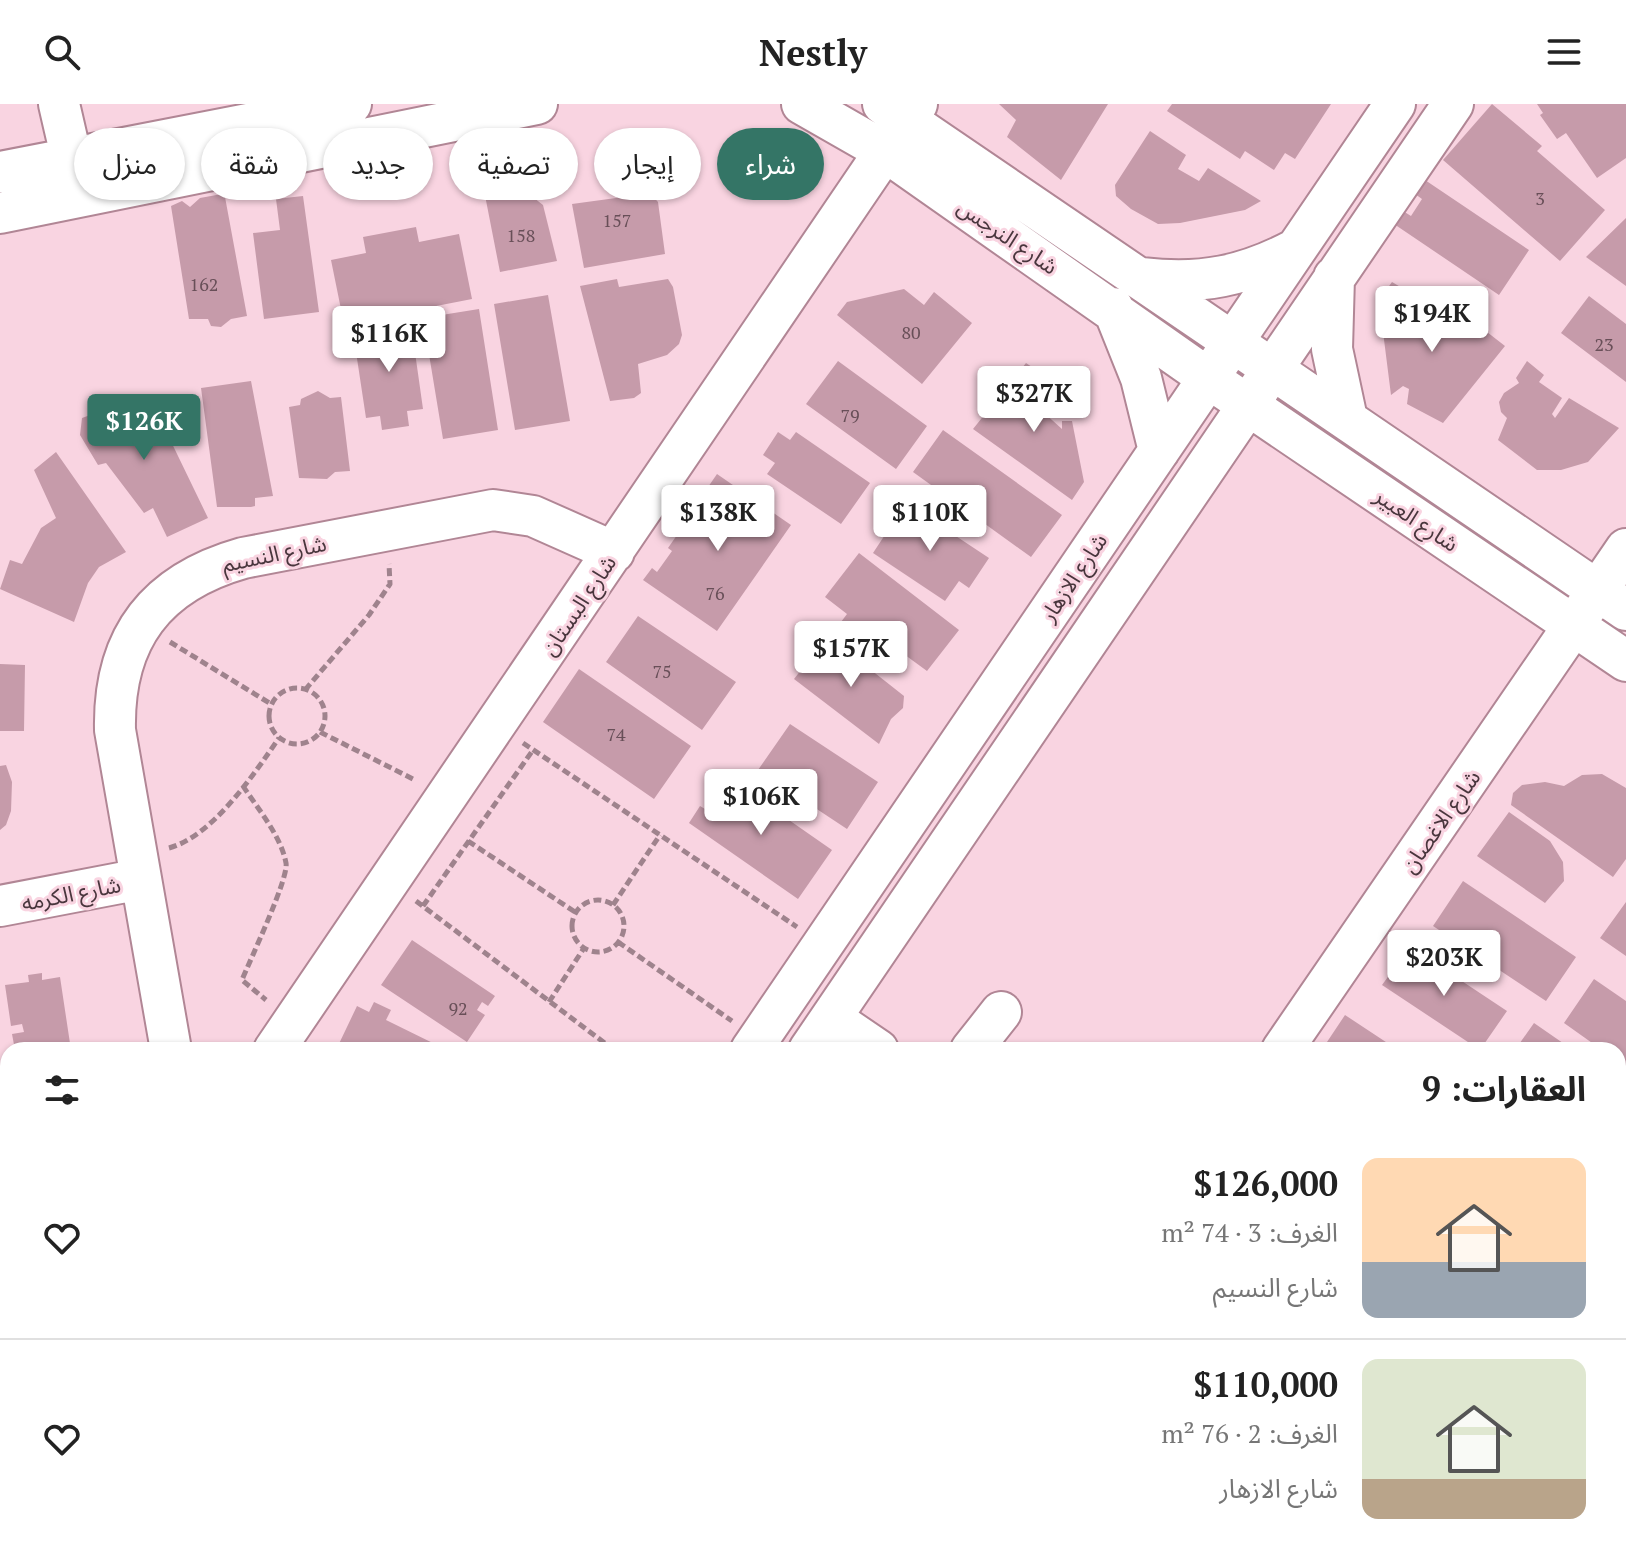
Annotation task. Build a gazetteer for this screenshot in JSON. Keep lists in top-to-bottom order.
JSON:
{
  "streets": {
    "street": [
      "شارع النرجس",
      "شارع العبير",
      "شارع النسيم",
      "شارع الازهار",
      "شارع البستان",
      "شارع الاغصان",
      "شارع الكرمه"
    ]
  },
  "crossings": [
    ["شارع النرجس", "شارع العبير"],
    ["شارع النرجس", "شارع الازهار"],
    ["شارع النرجس", "شارع البستان"],
    ["شارع العبير", "شارع الازهار"],
    ["شارع العبير", "شارع الاغصان"],
    ["شارع النسيم", "شارع البستان"],
    ["شارع النسيم", "شارع الكرمه"]
  ],
  "house_numbers": [
    "3",
    "157",
    "158",
    "162",
    "80",
    "23",
    "79",
    "76",
    "75",
    "74",
    "92"
  ],
  "page": {
    "header": "Nestly",
    "chip": [
      "شراء",
      "إيجار",
      "تصفية",
      "جديد",
      "شقة",
      "منزل"
    ],
    "price": [
      "$194K",
      "$116K",
      "$327K",
      "$126K",
      "$138K",
      "$110K",
      "$157K",
      "$106K",
      "$203K"
    ],
    "heading": "العقارات: 9",
    "list": [
      {
        "name": "$126,000",
        "note": "الغرف: 3 · 74 m² · شارع النسيم"
      },
      {
        "name": "$110,000",
        "note": "الغرف: 2 · 76 m² · شارع الازهار"
      }
    ]
  }
}
